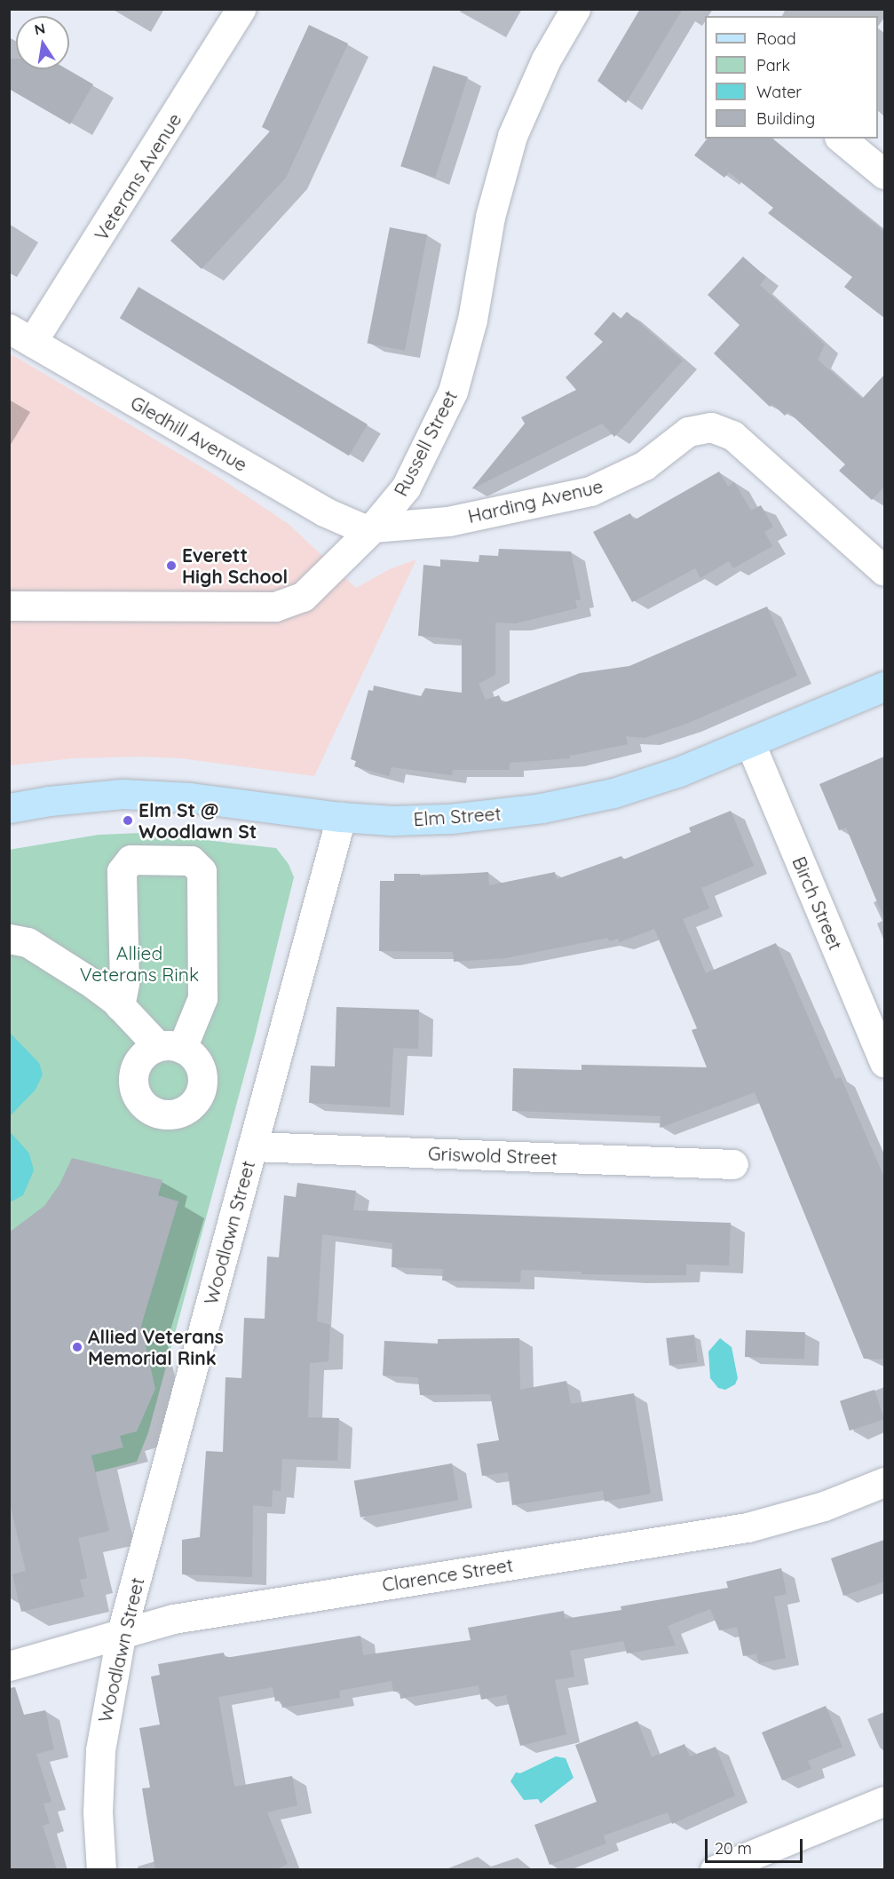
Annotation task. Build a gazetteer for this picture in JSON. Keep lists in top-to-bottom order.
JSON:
{
  "streets": {
    "main road": ["Elm Street"],
    "street": [
      "Veterans Avenue",
      "Gledhill Avenue",
      "Russell Street",
      "Harding Avenue",
      "Birch Street",
      "Griswold Street",
      "Woodlawn Street",
      "Clarence Street"
    ]
  },
  "crossings": [
    ["Veterans Avenue", "Gledhill Avenue"],
    ["Gledhill Avenue", "Russell Street"],
    ["Gledhill Avenue", "Harding Avenue"],
    ["Russell Street", "Harding Avenue"],
    ["Elm Street", "Birch Street"],
    ["Elm Street", "Woodlawn Street"],
    ["Griswold Street", "Woodlawn Street"],
    ["Woodlawn Street", "Clarence Street"]
  ],
  "parks": ["Allied Veterans Rink"],
  "places": ["Everett High School", "Elm St @ Woodlawn St", "Allied Veterans Memorial Rink"],
  "legend": [
    "Road",
    "Park",
    "Water",
    "Building"
  ],
  "scale_bar": "20 m",
  "north": "top"
}
